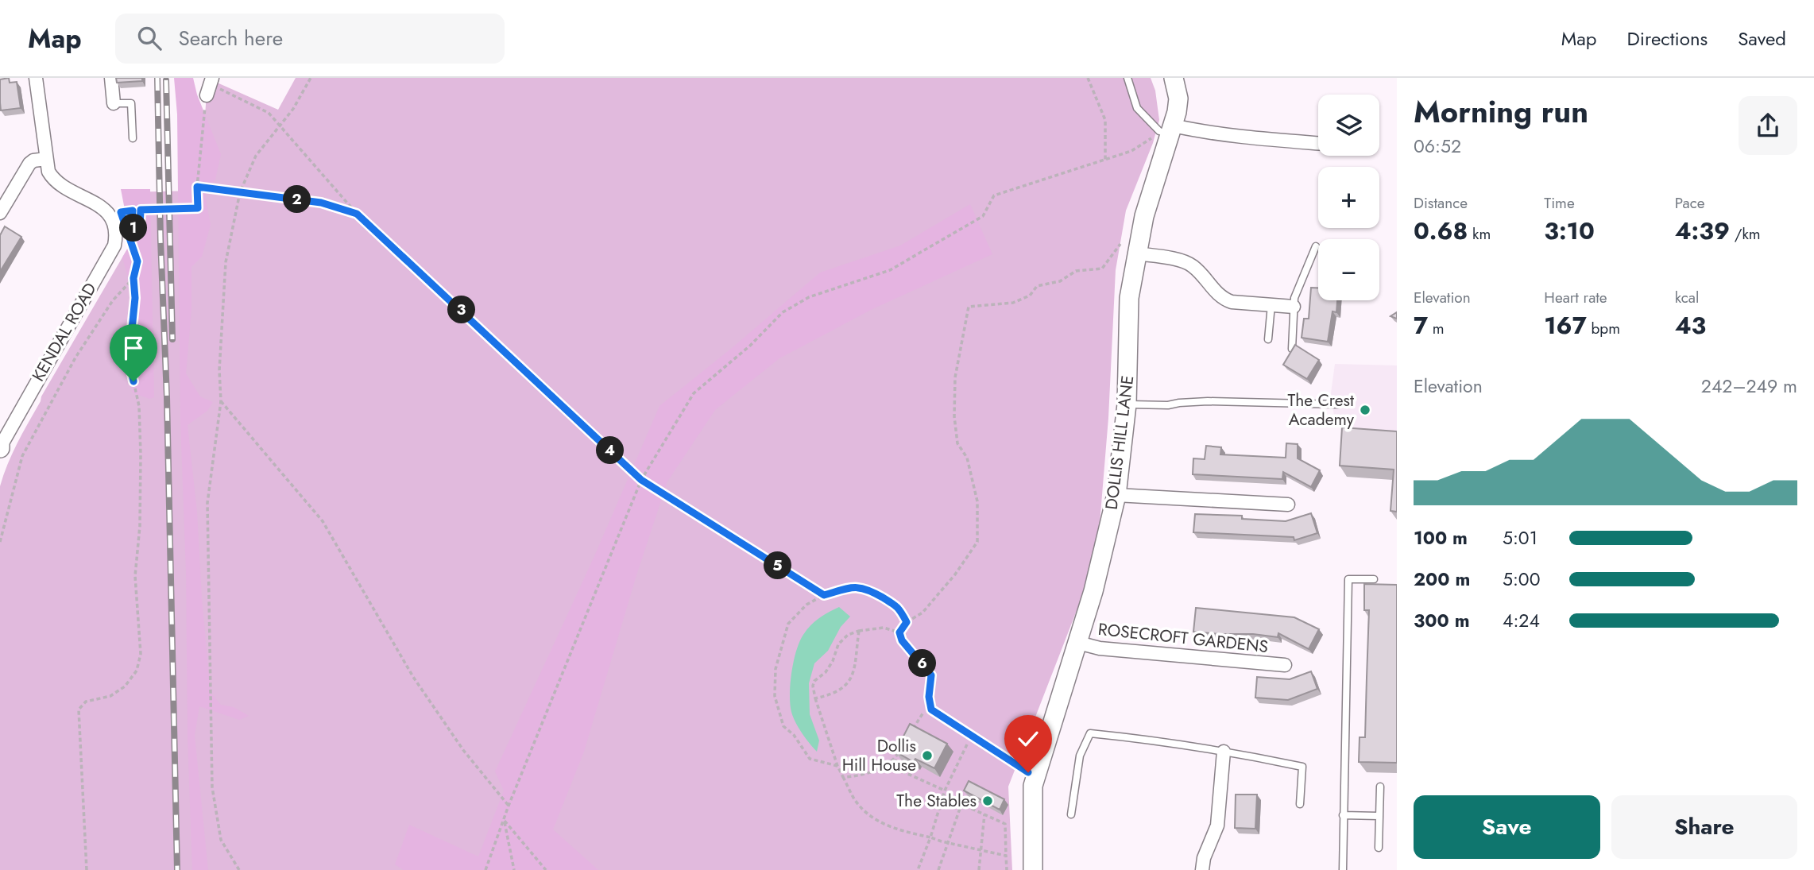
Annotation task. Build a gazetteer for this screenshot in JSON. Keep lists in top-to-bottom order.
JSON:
{
  "streets": {
    "street": ["KENDAL ROAD", "DOLLIS HILL LANE", "ROSECROFT GARDENS"]
  },
  "crossings": [
    ["DOLLIS HILL LANE", "ROSECROFT GARDENS"]
  ],
  "places": ["The Crest Academy", "Dollis Hill House", "The Stables"],
  "page": {
    "header": "Map",
    "search": "Search here",
    "nav": ["Map", "Directions", "Saved"],
    "heading": ["Morning run", "06:52"],
    "map_buttons": ["+", "−"],
    "stats": [
      ["Distance", "0.68 km"],
      ["Time", "3:10"],
      ["Pace", "4:39 /km"],
      ["Elevation", "7 m"],
      ["Heart rate", "167 bpm"],
      ["kcal", "43"]
    ],
    "pins": [
      "2",
      "1",
      "3",
      "4",
      "5",
      "6"
    ],
    "chart": ["Elevation", "242–249 m"],
    "list": [
      {
        "name": "100 m",
        "note": "5:01"
      },
      {
        "name": "200 m",
        "note": "5:00"
      },
      {
        "name": "300 m",
        "note": "4:24"
      }
    ],
    "buttons": ["Save", "Share"]
  }
}
